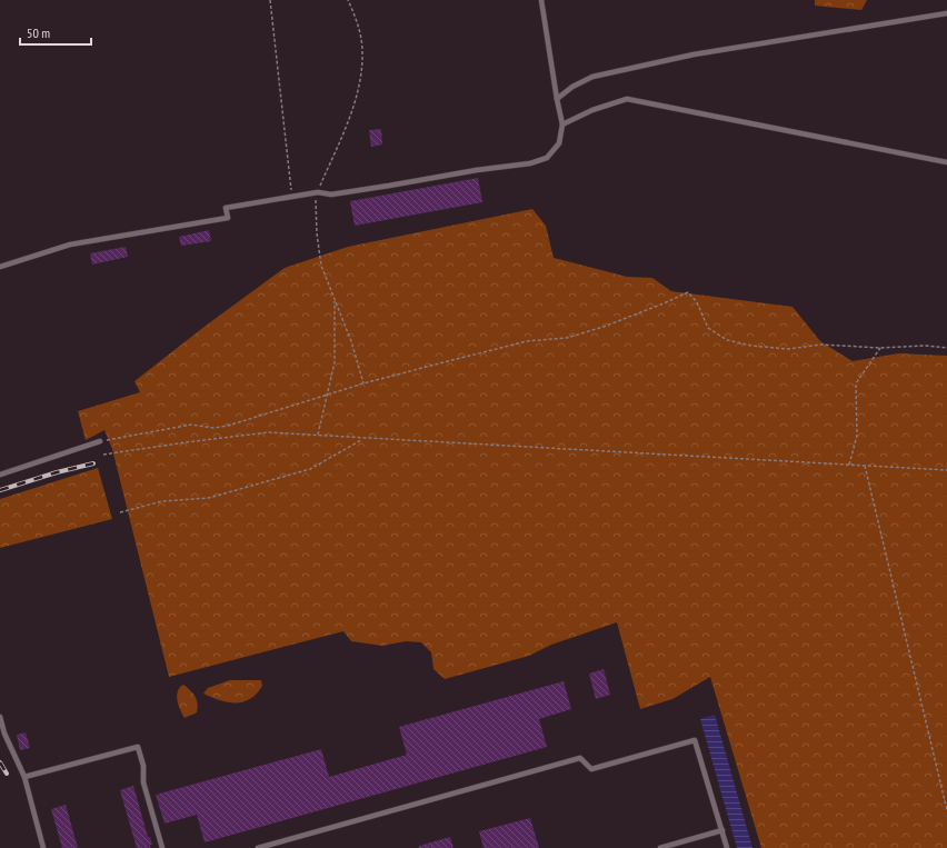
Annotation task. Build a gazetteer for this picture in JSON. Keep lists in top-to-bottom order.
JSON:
{
  "scale_bar": "50 m"
}
